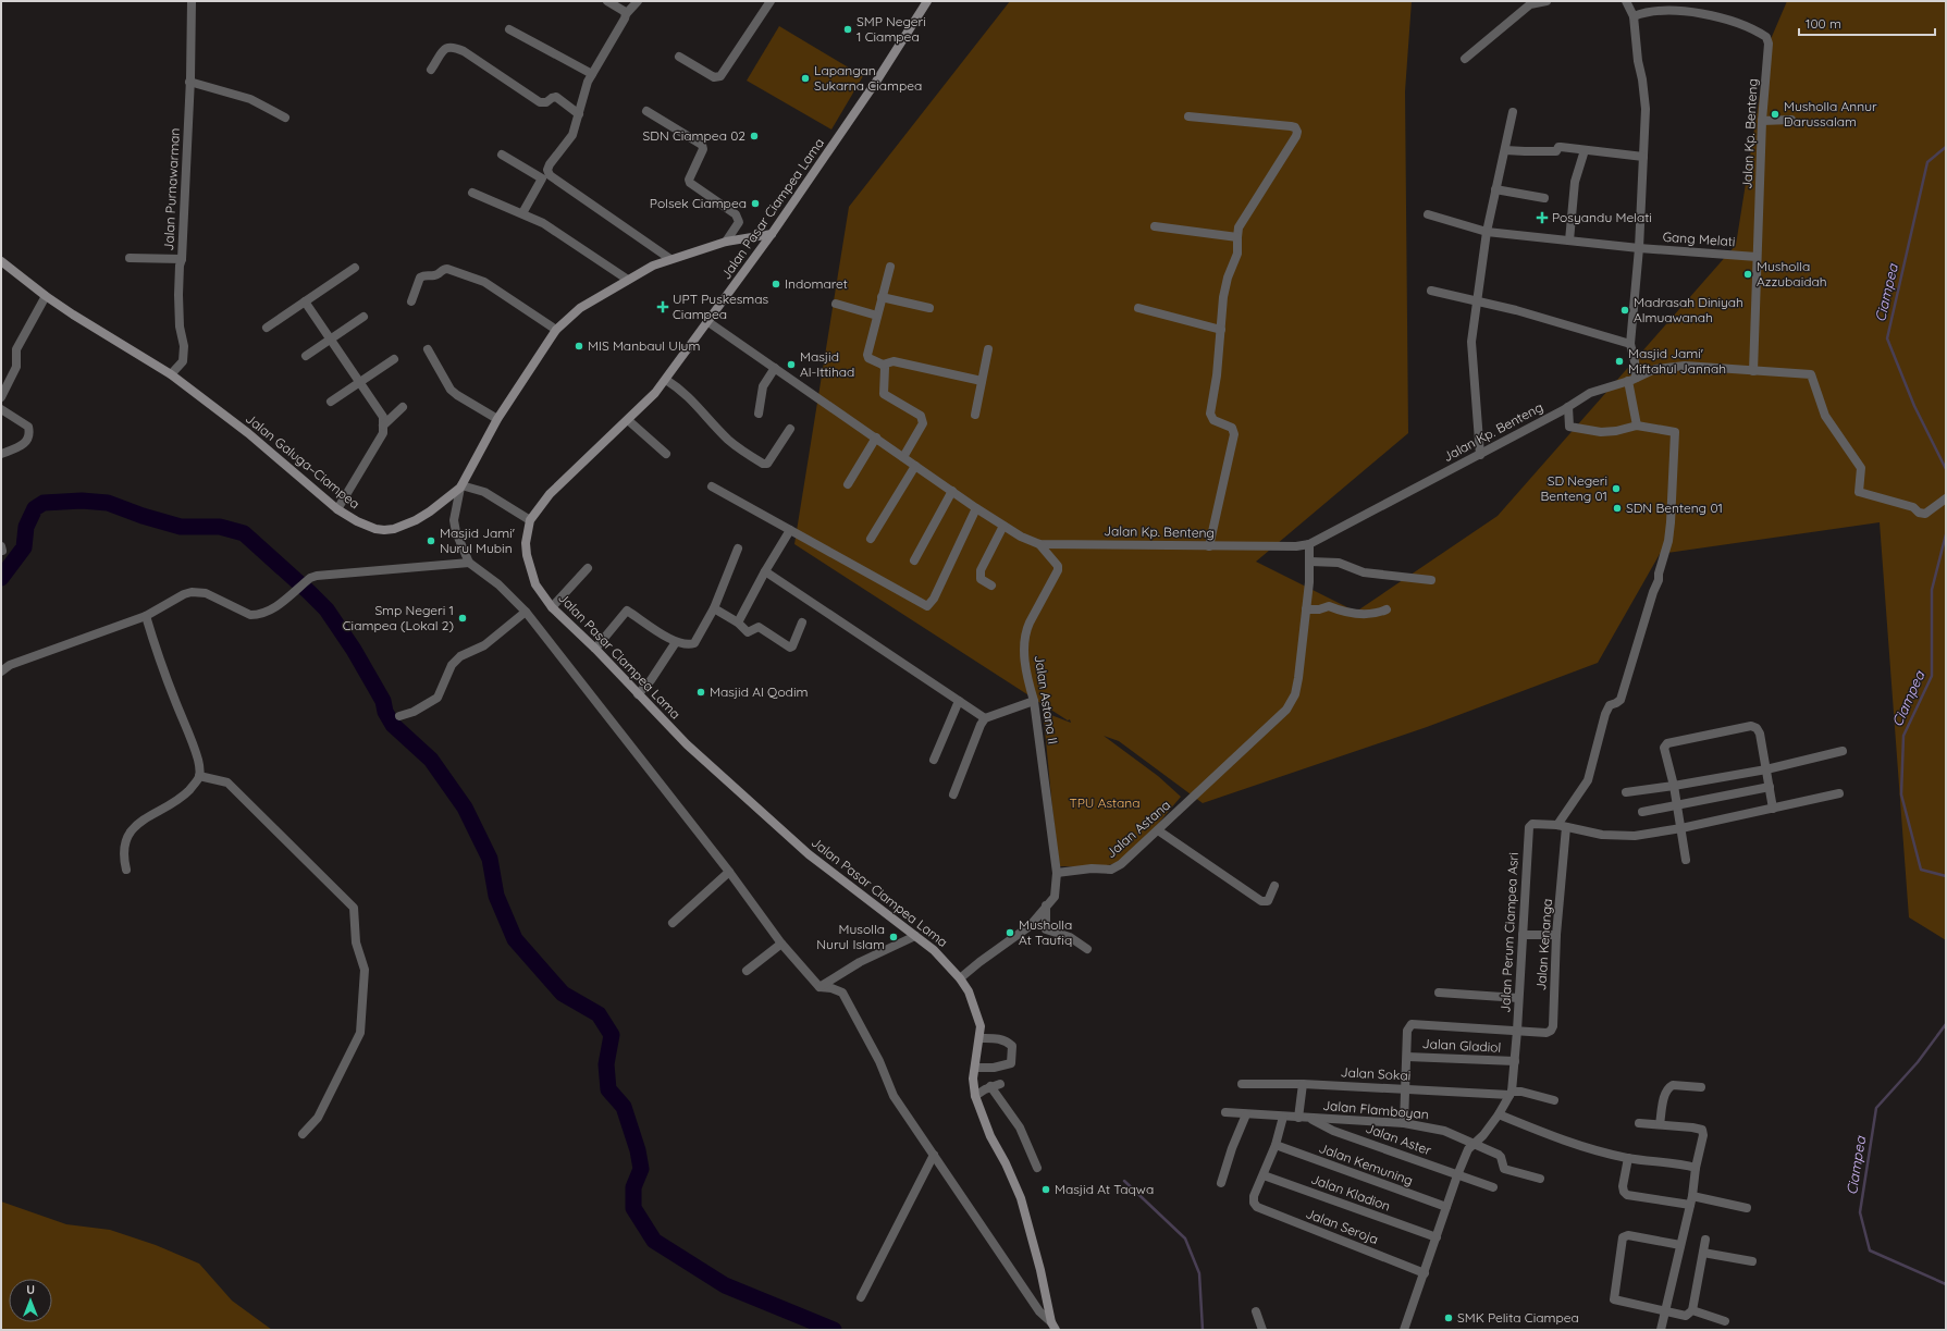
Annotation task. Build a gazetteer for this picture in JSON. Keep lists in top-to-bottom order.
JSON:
{
  "streets": {
    "main road": ["Jalan Pasar Ciampea Lama", "Jalan Galuga–Ciampea"],
    "street": [
      "Jalan Kp. Benteng",
      "Jalan Purnawarman",
      "Gang Melati",
      "Jalan Astana II",
      "Jalan Astana",
      "Jalan Perum Ciampea Asri",
      "Jalan Kenanga",
      "Jalan Gladiol",
      "Jalan Sokai",
      "Jalan Flamboyan",
      "Jalan Aster",
      "Jalan Kemuning",
      "Jalan Kladion",
      "Jalan Seroja"
    ]
  },
  "crossings": [
    ["Jalan Kp. Benteng", "Jalan Pasar Ciampea Lama"],
    ["Jalan Kp. Benteng", "Gang Melati"],
    ["Jalan Kp. Benteng", "Jalan Astana II"],
    ["Jalan Kp. Benteng", "Jalan Astana"],
    ["Jalan Purnawarman", "Jalan Galuga–Ciampea"],
    ["Jalan Pasar Ciampea Lama", "Jalan Galuga–Ciampea"],
    ["Jalan Astana II", "Jalan Astana"],
    ["Jalan Perum Ciampea Asri", "Jalan Kenanga"],
    ["Jalan Perum Ciampea Asri", "Jalan Gladiol"],
    ["Jalan Perum Ciampea Asri", "Jalan Sokai"],
    ["Jalan Perum Ciampea Asri", "Jalan Flamboyan"],
    ["Jalan Perum Ciampea Asri", "Jalan Aster"],
    ["Jalan Perum Ciampea Asri", "Jalan Kemuning"],
    ["Jalan Perum Ciampea Asri", "Jalan Kladion"],
    ["Jalan Perum Ciampea Asri", "Jalan Seroja"],
    ["Jalan Kenanga", "Jalan Gladiol"],
    ["Jalan Flamboyan", "Jalan Aster"],
    ["Jalan Kladion", "Jalan Seroja"]
  ],
  "water": ["Ciampea"],
  "parks": ["TPU Astana"],
  "places": {
    "other": [
      "SMP Negeri 1 Ciampea",
      "Lapangan Sukarna Ciampea",
      "Musholla Annur Darussalam",
      "SDN Ciampea 02",
      "Polsek Ciampea",
      "Musholla Azzubaidah",
      "Indomaret",
      "Madrasah Diniyah Almuawanah",
      "MIS Manbaul Ulum",
      "Masjid Jami' Miftahul Jannah",
      "Masjid Al-Ittihad",
      "SD Negeri Benteng 01",
      "SDN Benteng 01",
      "Masjid Jami' Nurul Mubin",
      "Smp Negeri 1 Ciampea (Lokal 2)",
      "Masjid Al Qodim",
      "Musholla At Taufiq",
      "Musolla Nurul Islam",
      "Masjid At Taqwa",
      "SMK Pelita Ciampea"
    ],
    "health": ["Posyandu Melati", "UPT Puskesmas Ciampea"]
  },
  "scale_bar": "100 m",
  "north": "top"
}
